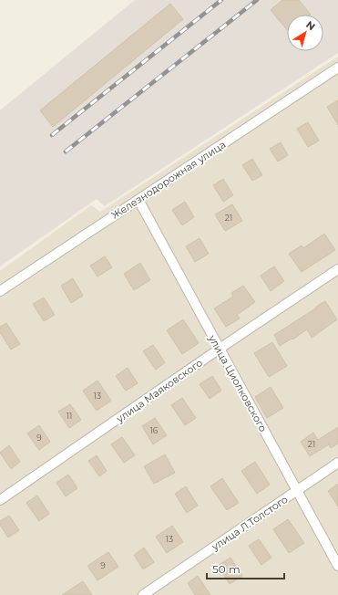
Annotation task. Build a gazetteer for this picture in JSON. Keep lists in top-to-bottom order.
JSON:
{
  "streets": {
    "street": [
      "Железнодорожная улица",
      "улица Циолковского",
      "улица Маяковского",
      "улица Л.Толстого"
    ]
  },
  "crossings": [
    ["Железнодорожная улица", "улица Циолковского"],
    ["улица Циолковского", "улица Маяковского"],
    ["улица Циолковского", "улица Л.Толстого"]
  ],
  "house_numbers": [
    "21",
    "13",
    "11",
    "16",
    "9",
    "21",
    "13",
    "9"
  ],
  "scale_bar": "50 m",
  "north": "top right"
}
